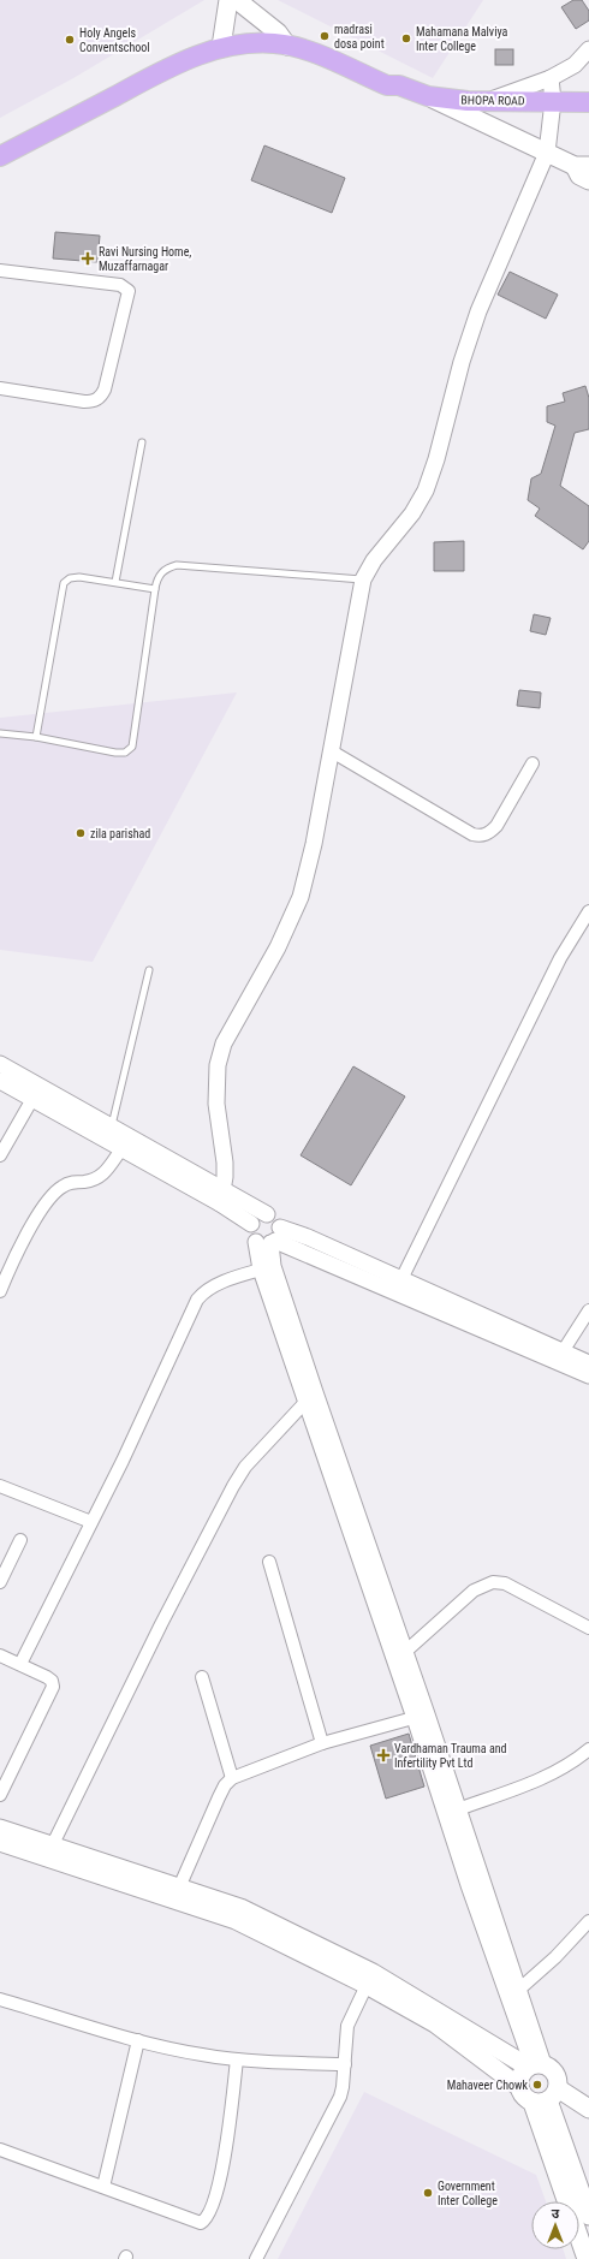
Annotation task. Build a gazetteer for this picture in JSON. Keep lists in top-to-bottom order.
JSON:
{
  "streets": {
    "main road": ["BHOPA ROAD"]
  },
  "places": {
    "other": [
      "madrasi dosa point",
      "Mahamana Malviya Inter College",
      "Holy Angels Conventschool",
      "zila parishad",
      "Mahaveer Chowk",
      "Government Inter College"
    ],
    "health": ["Ravi Nursing Home, Muzaffarnagar", "Vardhaman Trauma and Infertility Pvt Ltd"]
  },
  "north": "top"
}
